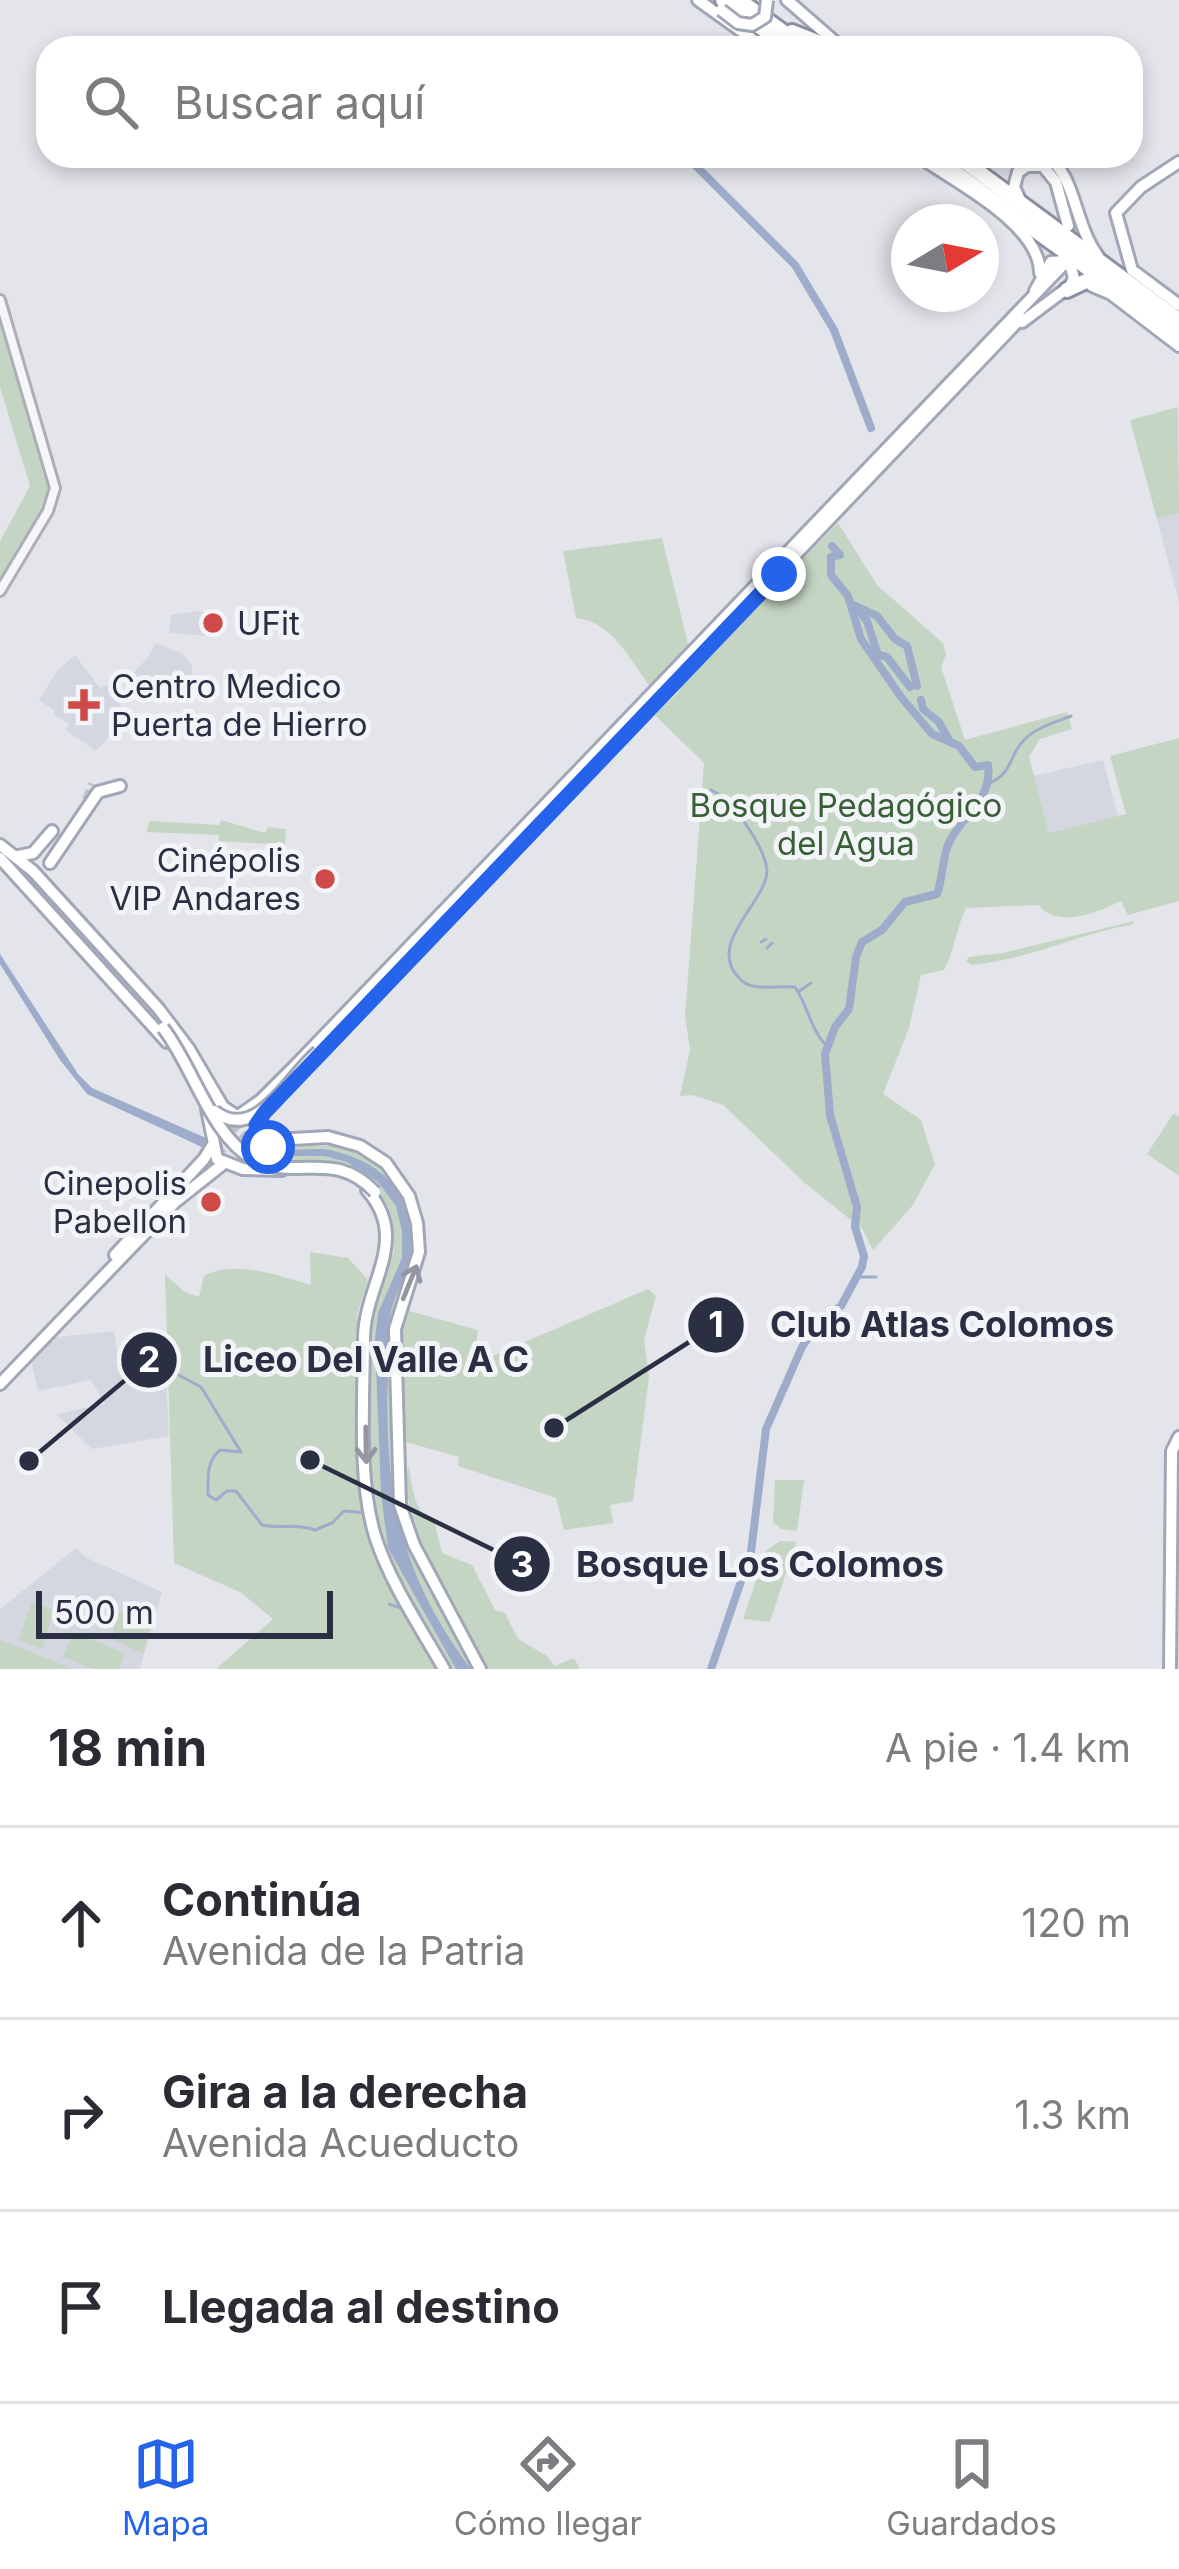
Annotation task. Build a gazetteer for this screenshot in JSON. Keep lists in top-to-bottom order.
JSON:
{
  "parks": ["Bosque Pedagógico del Agua"],
  "places": {
    "other": [
      "UFit",
      "Cinépolis VIP Andares",
      "Cinepolis Pabellon",
      "Club Atlas Colomos",
      "Bosque Los Colomos",
      "Liceo Del Valle A C"
    ],
    "health": ["Centro Medico Puerta de Hierro"]
  },
  "scale_bar": "500 m",
  "north": "right",
  "page": {
    "search": "Buscar aquí",
    "scale": "500 m",
    "heading": ["18 min", "A pie · 1.4 km"],
    "list": [
      ["Continúa", "Avenida de la Patria", "120 m"],
      ["Gira a la derecha", "Avenida Acueducto", "1.3 km"],
      "Llegada al destino"
    ],
    "nav": ["Mapa", "Cómo llegar", "Guardados"]
  }
}
